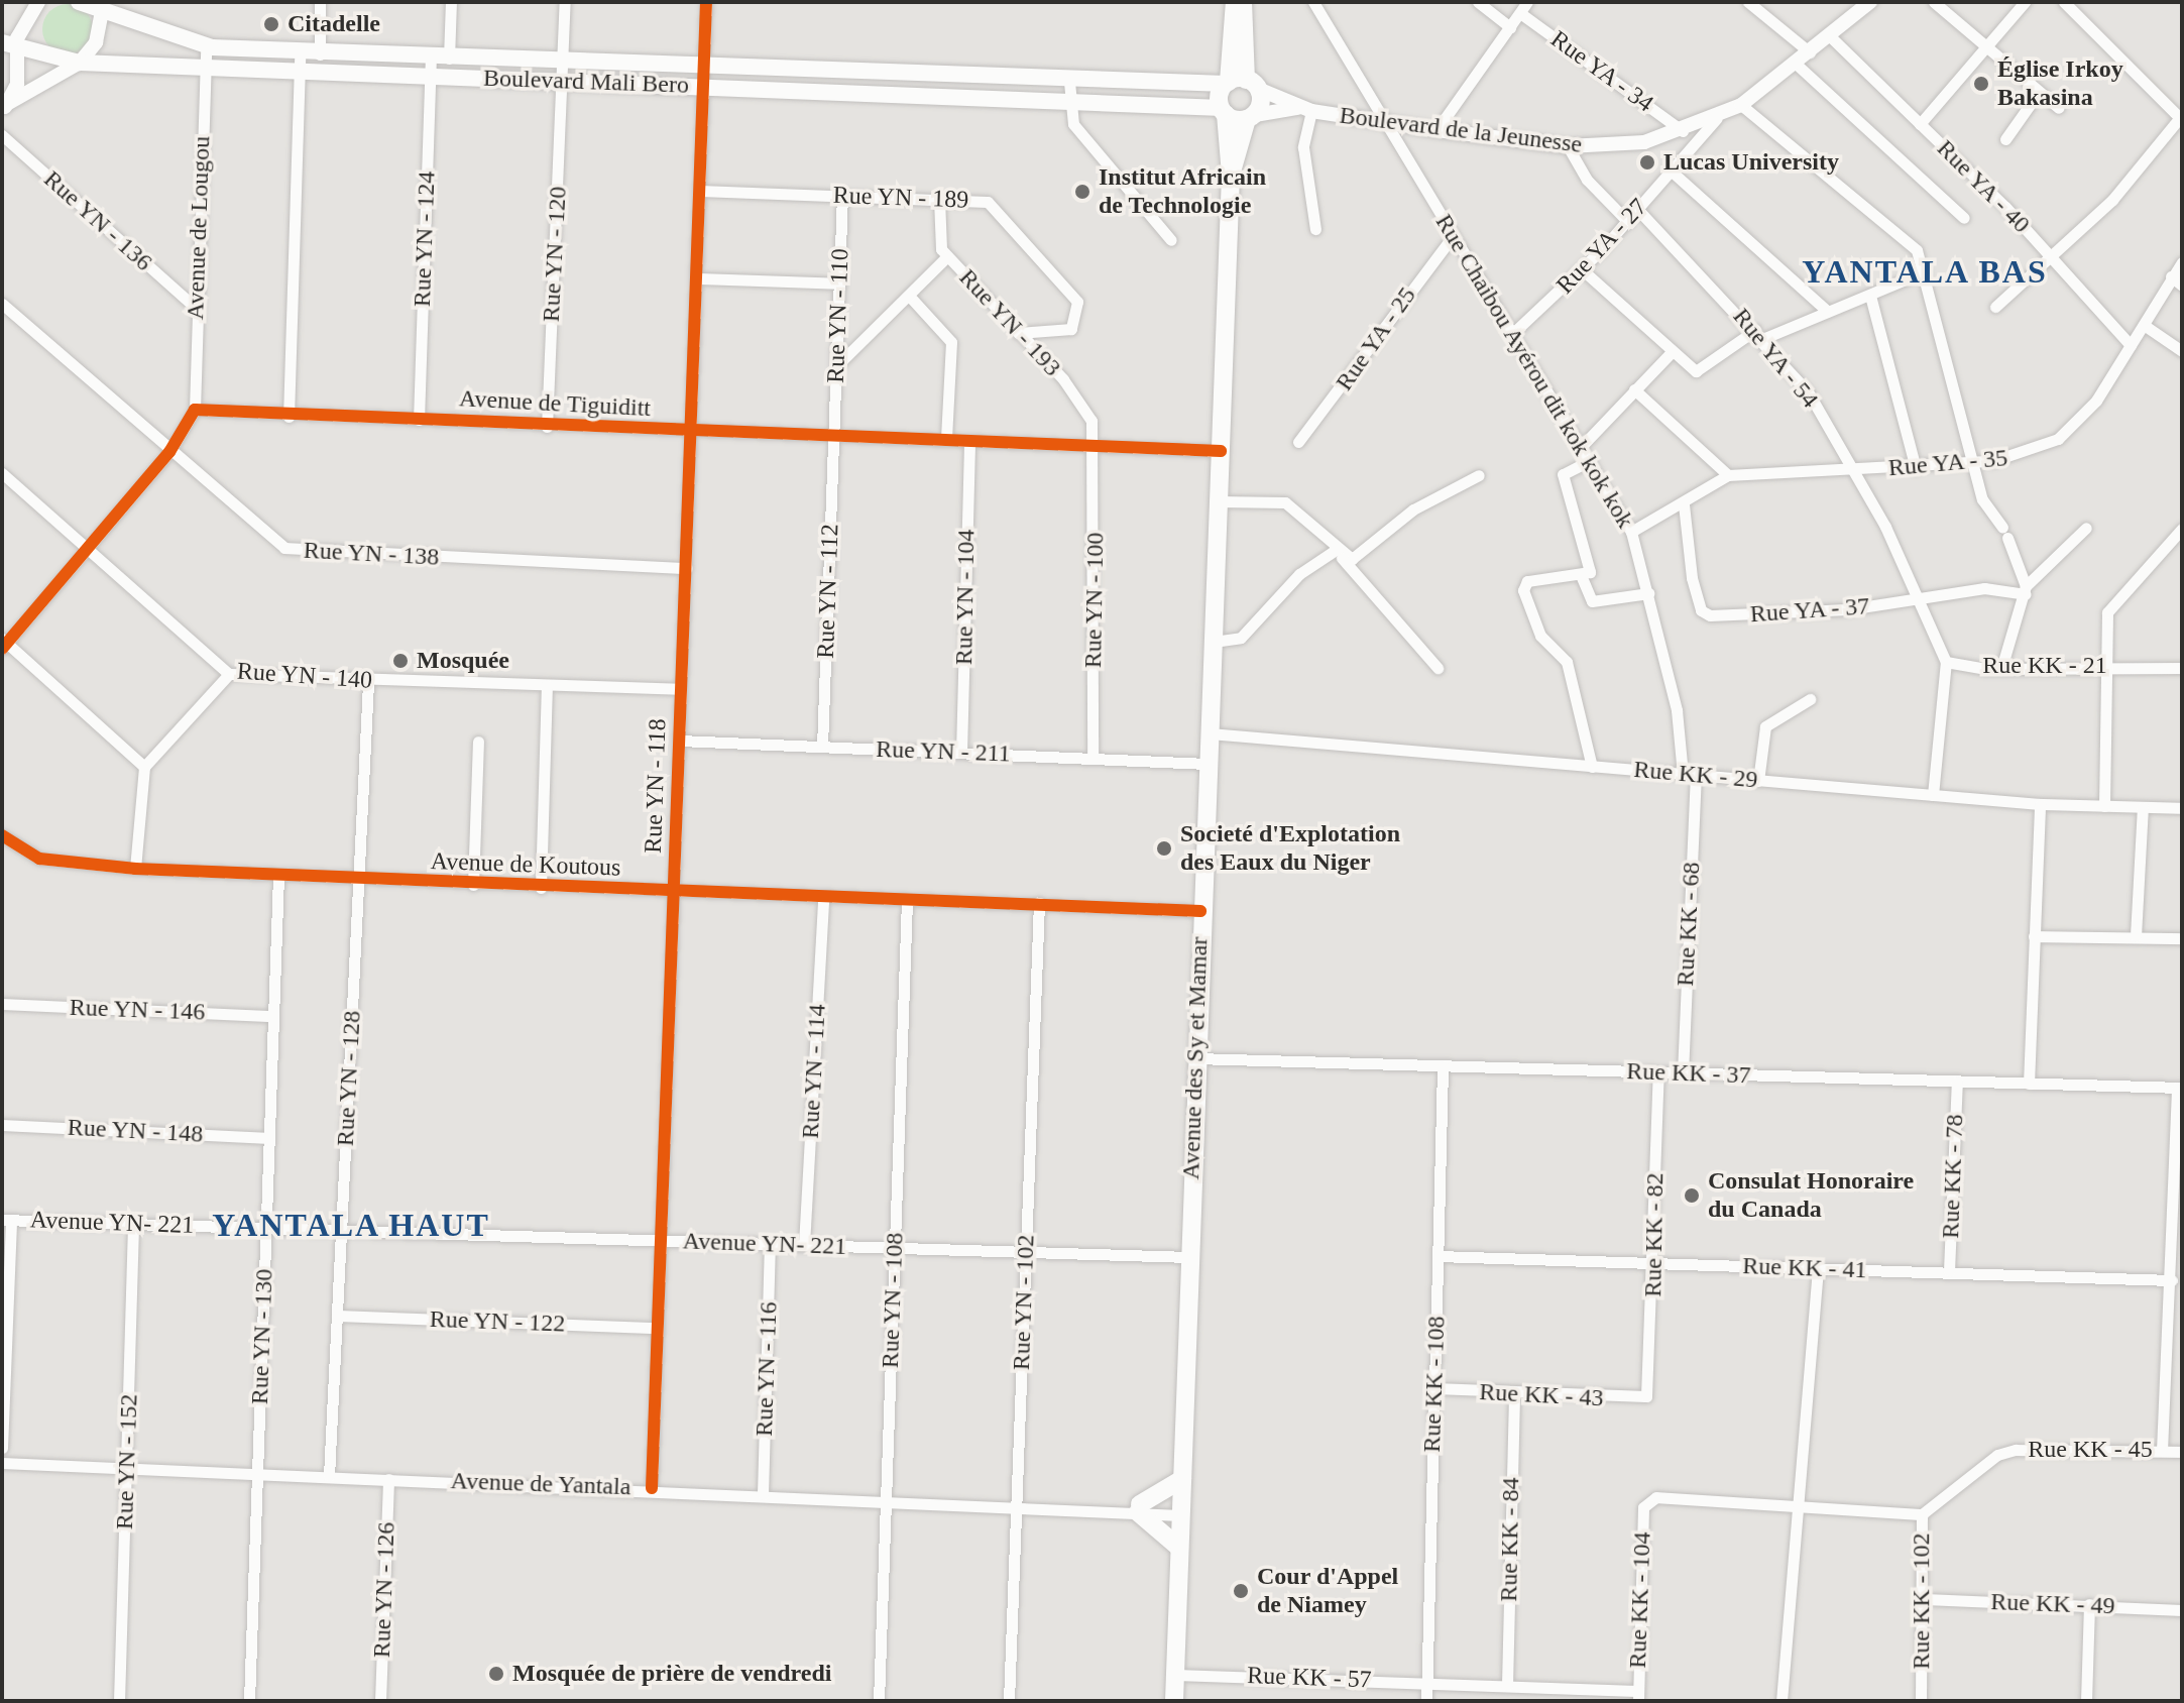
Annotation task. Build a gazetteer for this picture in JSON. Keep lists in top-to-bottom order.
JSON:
{
  "streets": {
    "highway": ["Avenue des Sy et Mamar"],
    "main road": ["Boulevard Mali Bero"],
    "street": [
      "Rue YA - 34",
      "Boulevard de la Jeunesse",
      "Rue YA - 40",
      "Rue YN - 189",
      "Rue YN - 136",
      "Avenue de Lougou",
      "Rue YN - 124",
      "Rue YA - 27",
      "Rue YN - 120",
      "Rue YN - 110",
      "Rue YN - 193",
      "Rue YA - 25",
      "Rue YA - 54",
      "Rue Chaibou Ayérou dit kok kok kok",
      "Avenue de Tiguiditt",
      "Rue YA - 35",
      "Rue YN - 138",
      "Rue YN - 112",
      "Rue YN - 104",
      "Rue YN - 100",
      "Rue YA - 37",
      "Rue KK - 21",
      "Rue YN - 140",
      "Rue YN - 211",
      "Rue KK - 29",
      "Rue YN - 118",
      "Avenue de Koutous",
      "Rue KK - 68",
      "Rue YN - 146",
      "Rue YN - 114",
      "Rue KK - 37",
      "Rue YN - 128",
      "Rue YN - 148",
      "Rue KK - 78",
      "Avenue YN- 221",
      "Rue KK - 82",
      "Rue KK - 41",
      "Rue YN - 108",
      "Rue YN - 102",
      "Rue YN - 122",
      "Rue YN - 130",
      "Rue YN - 116",
      "Rue KK - 108",
      "Rue KK - 43",
      "Rue KK - 45",
      "Rue YN - 152",
      "Avenue de Yantala",
      "Rue KK - 84",
      "Rue YN - 126",
      "Rue KK - 104",
      "Rue KK - 102",
      "Rue KK - 49",
      "Rue KK - 57"
    ]
  },
  "crossings": [
    ["Rue YA - 34", "Boulevard de la Jeunesse"],
    ["Boulevard Mali Bero", "Avenue de Lougou"],
    ["Boulevard Mali Bero", "Rue YN - 124"],
    ["Boulevard Mali Bero", "Rue YN - 120"],
    ["Boulevard Mali Bero", "Rue YN - 118"],
    ["Boulevard Mali Bero", "Avenue des Sy et Mamar"],
    ["Boulevard de la Jeunesse", "Rue YA - 40"],
    ["Boulevard de la Jeunesse", "Rue YA - 27"],
    ["Boulevard de la Jeunesse", "Rue Chaibou Ayérou dit kok kok kok"],
    ["Rue YA - 40", "Rue YA - 35"],
    ["Rue YN - 189", "Rue YN - 110"],
    ["Rue YN - 189", "Rue YN - 193"],
    ["Rue YN - 189", "Rue YN - 118"],
    ["Rue YN - 136", "Avenue de Lougou"],
    ["Avenue de Lougou", "Avenue de Tiguiditt"],
    ["Rue YN - 124", "Avenue de Tiguiditt"],
    ["Rue YA - 27", "Rue YA - 54"],
    ["Rue YA - 27", "Rue Chaibou Ayérou dit kok kok kok"],
    ["Rue YN - 120", "Avenue de Tiguiditt"],
    ["Rue YN - 110", "Avenue de Tiguiditt"],
    ["Rue YN - 110", "Rue YN - 112"],
    ["Rue YN - 193", "Avenue de Tiguiditt"],
    ["Rue YN - 193", "Rue YN - 100"],
    ["Rue YA - 25", "Rue Chaibou Ayérou dit kok kok kok"],
    ["Rue YA - 54", "Rue YA - 35"],
    ["Rue YA - 54", "Rue YA - 37"],
    ["Rue YA - 54", "Rue KK - 21"],
    ["Rue Chaibou Ayérou dit kok kok kok", "Rue KK - 29"],
    ["Rue Chaibou Ayérou dit kok kok kok", "Rue KK - 68"],
    ["Avenue de Tiguiditt", "Rue YN - 112"],
    ["Avenue de Tiguiditt", "Rue YN - 104"],
    ["Avenue de Tiguiditt", "Rue YN - 100"],
    ["Avenue de Tiguiditt", "Rue YN - 118"],
    ["Avenue de Tiguiditt", "Avenue des Sy et Mamar"],
    ["Rue YN - 138", "Rue YN - 118"],
    ["Rue YN - 112", "Rue YN - 211"],
    ["Rue YN - 104", "Rue YN - 211"],
    ["Rue YN - 100", "Rue YN - 211"],
    ["Rue YN - 140", "Rue YN - 118"],
    ["Rue YN - 140", "Rue YN - 128"],
    ["Rue YN - 211", "Rue YN - 118"],
    ["Rue YN - 211", "Avenue des Sy et Mamar"],
    ["Rue KK - 29", "Rue KK - 68"],
    ["Rue KK - 29", "Avenue des Sy et Mamar"],
    ["Rue YN - 118", "Avenue de Koutous"],
    ["Rue YN - 118", "Avenue YN- 221"],
    ["Rue YN - 118", "Rue YN - 122"],
    ["Rue YN - 118", "Avenue de Yantala"],
    ["Avenue de Koutous", "Avenue des Sy et Mamar"],
    ["Avenue de Koutous", "Rue YN - 114"],
    ["Avenue de Koutous", "Rue YN - 128"],
    ["Avenue de Koutous", "Rue YN - 108"],
    ["Avenue de Koutous", "Rue YN - 102"],
    ["Avenue de Koutous", "Rue YN - 130"],
    ["Rue KK - 68", "Rue KK - 37"],
    ["Rue YN - 146", "Rue YN - 130"],
    ["Avenue des Sy et Mamar", "Rue KK - 37"],
    ["Avenue des Sy et Mamar", "Avenue YN- 221"],
    ["Avenue des Sy et Mamar", "Avenue de Yantala"],
    ["Avenue des Sy et Mamar", "Rue KK - 57"],
    ["Rue YN - 114", "Avenue YN- 221"],
    ["Rue KK - 37", "Rue KK - 78"],
    ["Rue KK - 37", "Rue KK - 82"],
    ["Rue KK - 37", "Rue KK - 108"],
    ["Rue YN - 128", "Avenue YN- 221"],
    ["Rue YN - 128", "Rue YN - 122"],
    ["Rue YN - 128", "Avenue de Yantala"],
    ["Rue YN - 148", "Rue YN - 130"],
    ["Rue KK - 78", "Rue KK - 41"],
    ["Avenue YN- 221", "Rue YN - 108"],
    ["Avenue YN- 221", "Rue YN - 102"],
    ["Avenue YN- 221", "Rue YN - 130"],
    ["Avenue YN- 221", "Rue YN - 116"],
    ["Avenue YN- 221", "Rue YN - 152"],
    ["Rue KK - 82", "Rue KK - 41"],
    ["Rue KK - 82", "Rue KK - 43"],
    ["Rue KK - 41", "Rue KK - 108"],
    ["Rue YN - 108", "Avenue de Yantala"],
    ["Rue YN - 102", "Avenue de Yantala"],
    ["Rue YN - 130", "Avenue de Yantala"],
    ["Rue YN - 116", "Avenue de Yantala"],
    ["Rue KK - 108", "Rue KK - 43"],
    ["Rue KK - 108", "Rue KK - 57"],
    ["Rue KK - 43", "Rue KK - 84"],
    ["Rue KK - 45", "Rue KK - 102"],
    ["Rue YN - 152", "Avenue de Yantala"],
    ["Avenue de Yantala", "Rue YN - 126"],
    ["Rue KK - 84", "Rue KK - 57"],
    ["Rue KK - 104", "Rue KK - 102"],
    ["Rue KK - 104", "Rue KK - 57"],
    ["Rue KK - 102", "Rue KK - 49"]
  ],
  "districts": ["YANTALA BAS", "YANTALA HAUT"],
  "places": [
    "Citadelle",
    "Église Irkoy Bakasina",
    "Lucas University",
    "Institut Africain de Technologie",
    "Mosquée",
    "Societé d'Explotation des Eaux du Niger",
    "Consulat Honoraire du Canada",
    "Cour d'Appel de Niamey",
    "Mosquée de prière de vendredi"
  ]
}
